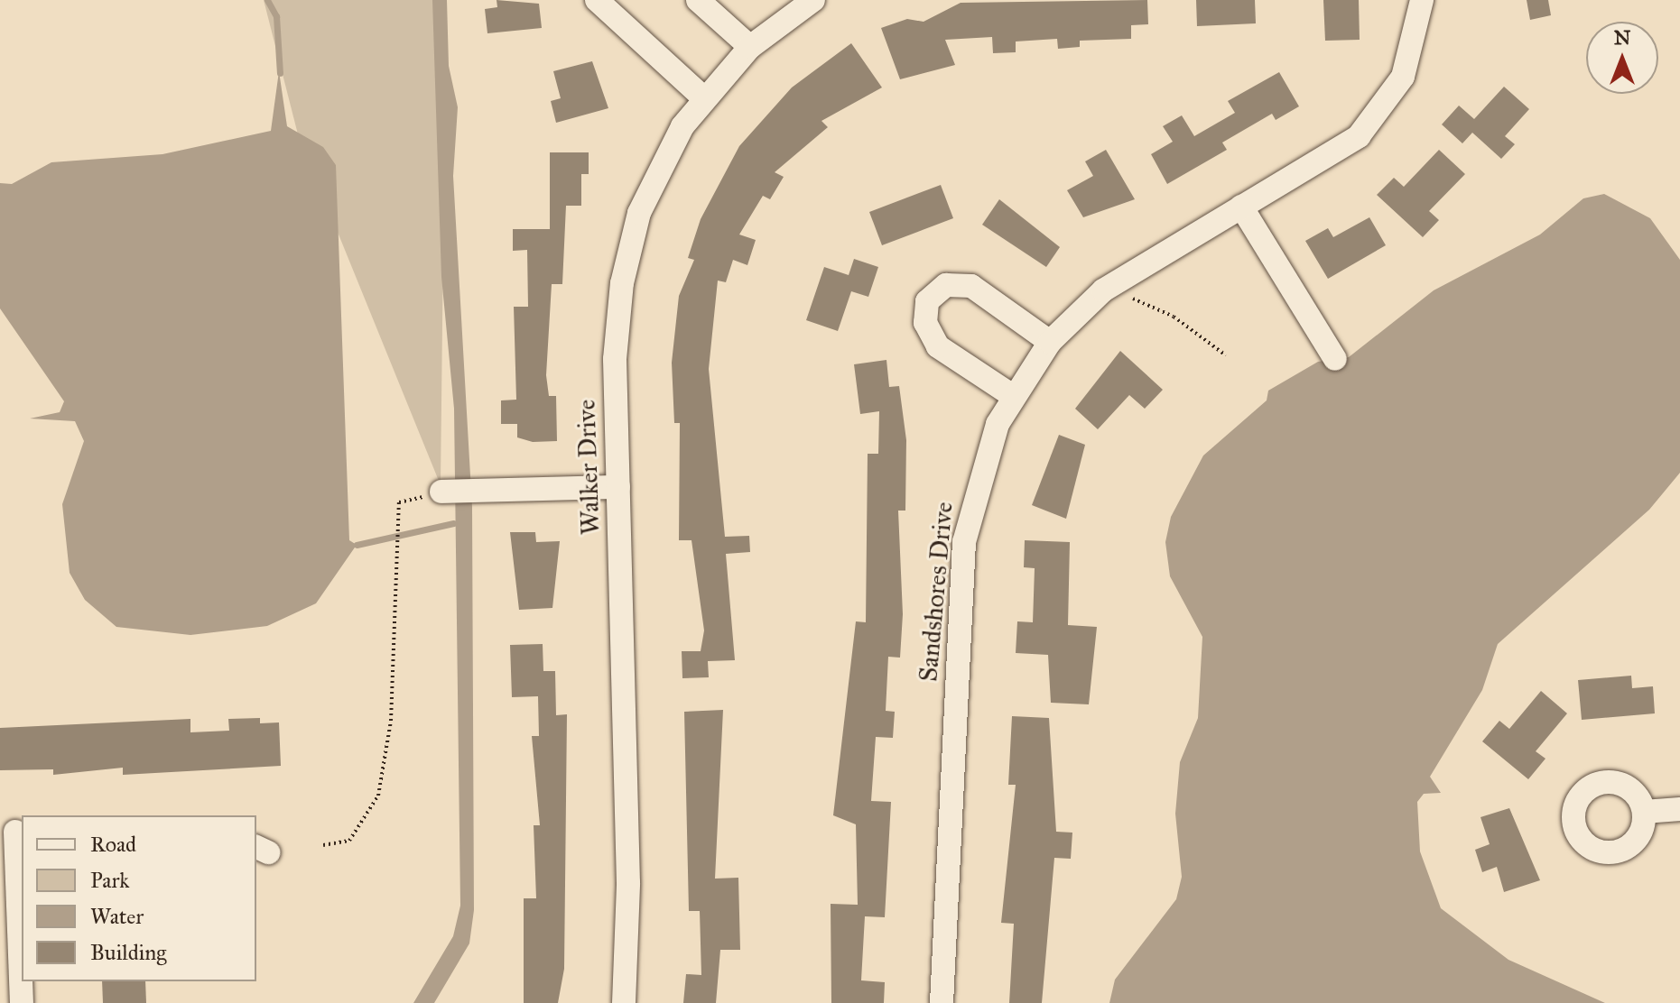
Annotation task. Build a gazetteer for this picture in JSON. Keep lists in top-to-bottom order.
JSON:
{
  "streets": {
    "street": ["Walker Drive", "Sandshores Drive"]
  },
  "legend": [
    "Road",
    "Park",
    "Water",
    "Building"
  ],
  "north": "top"
}
